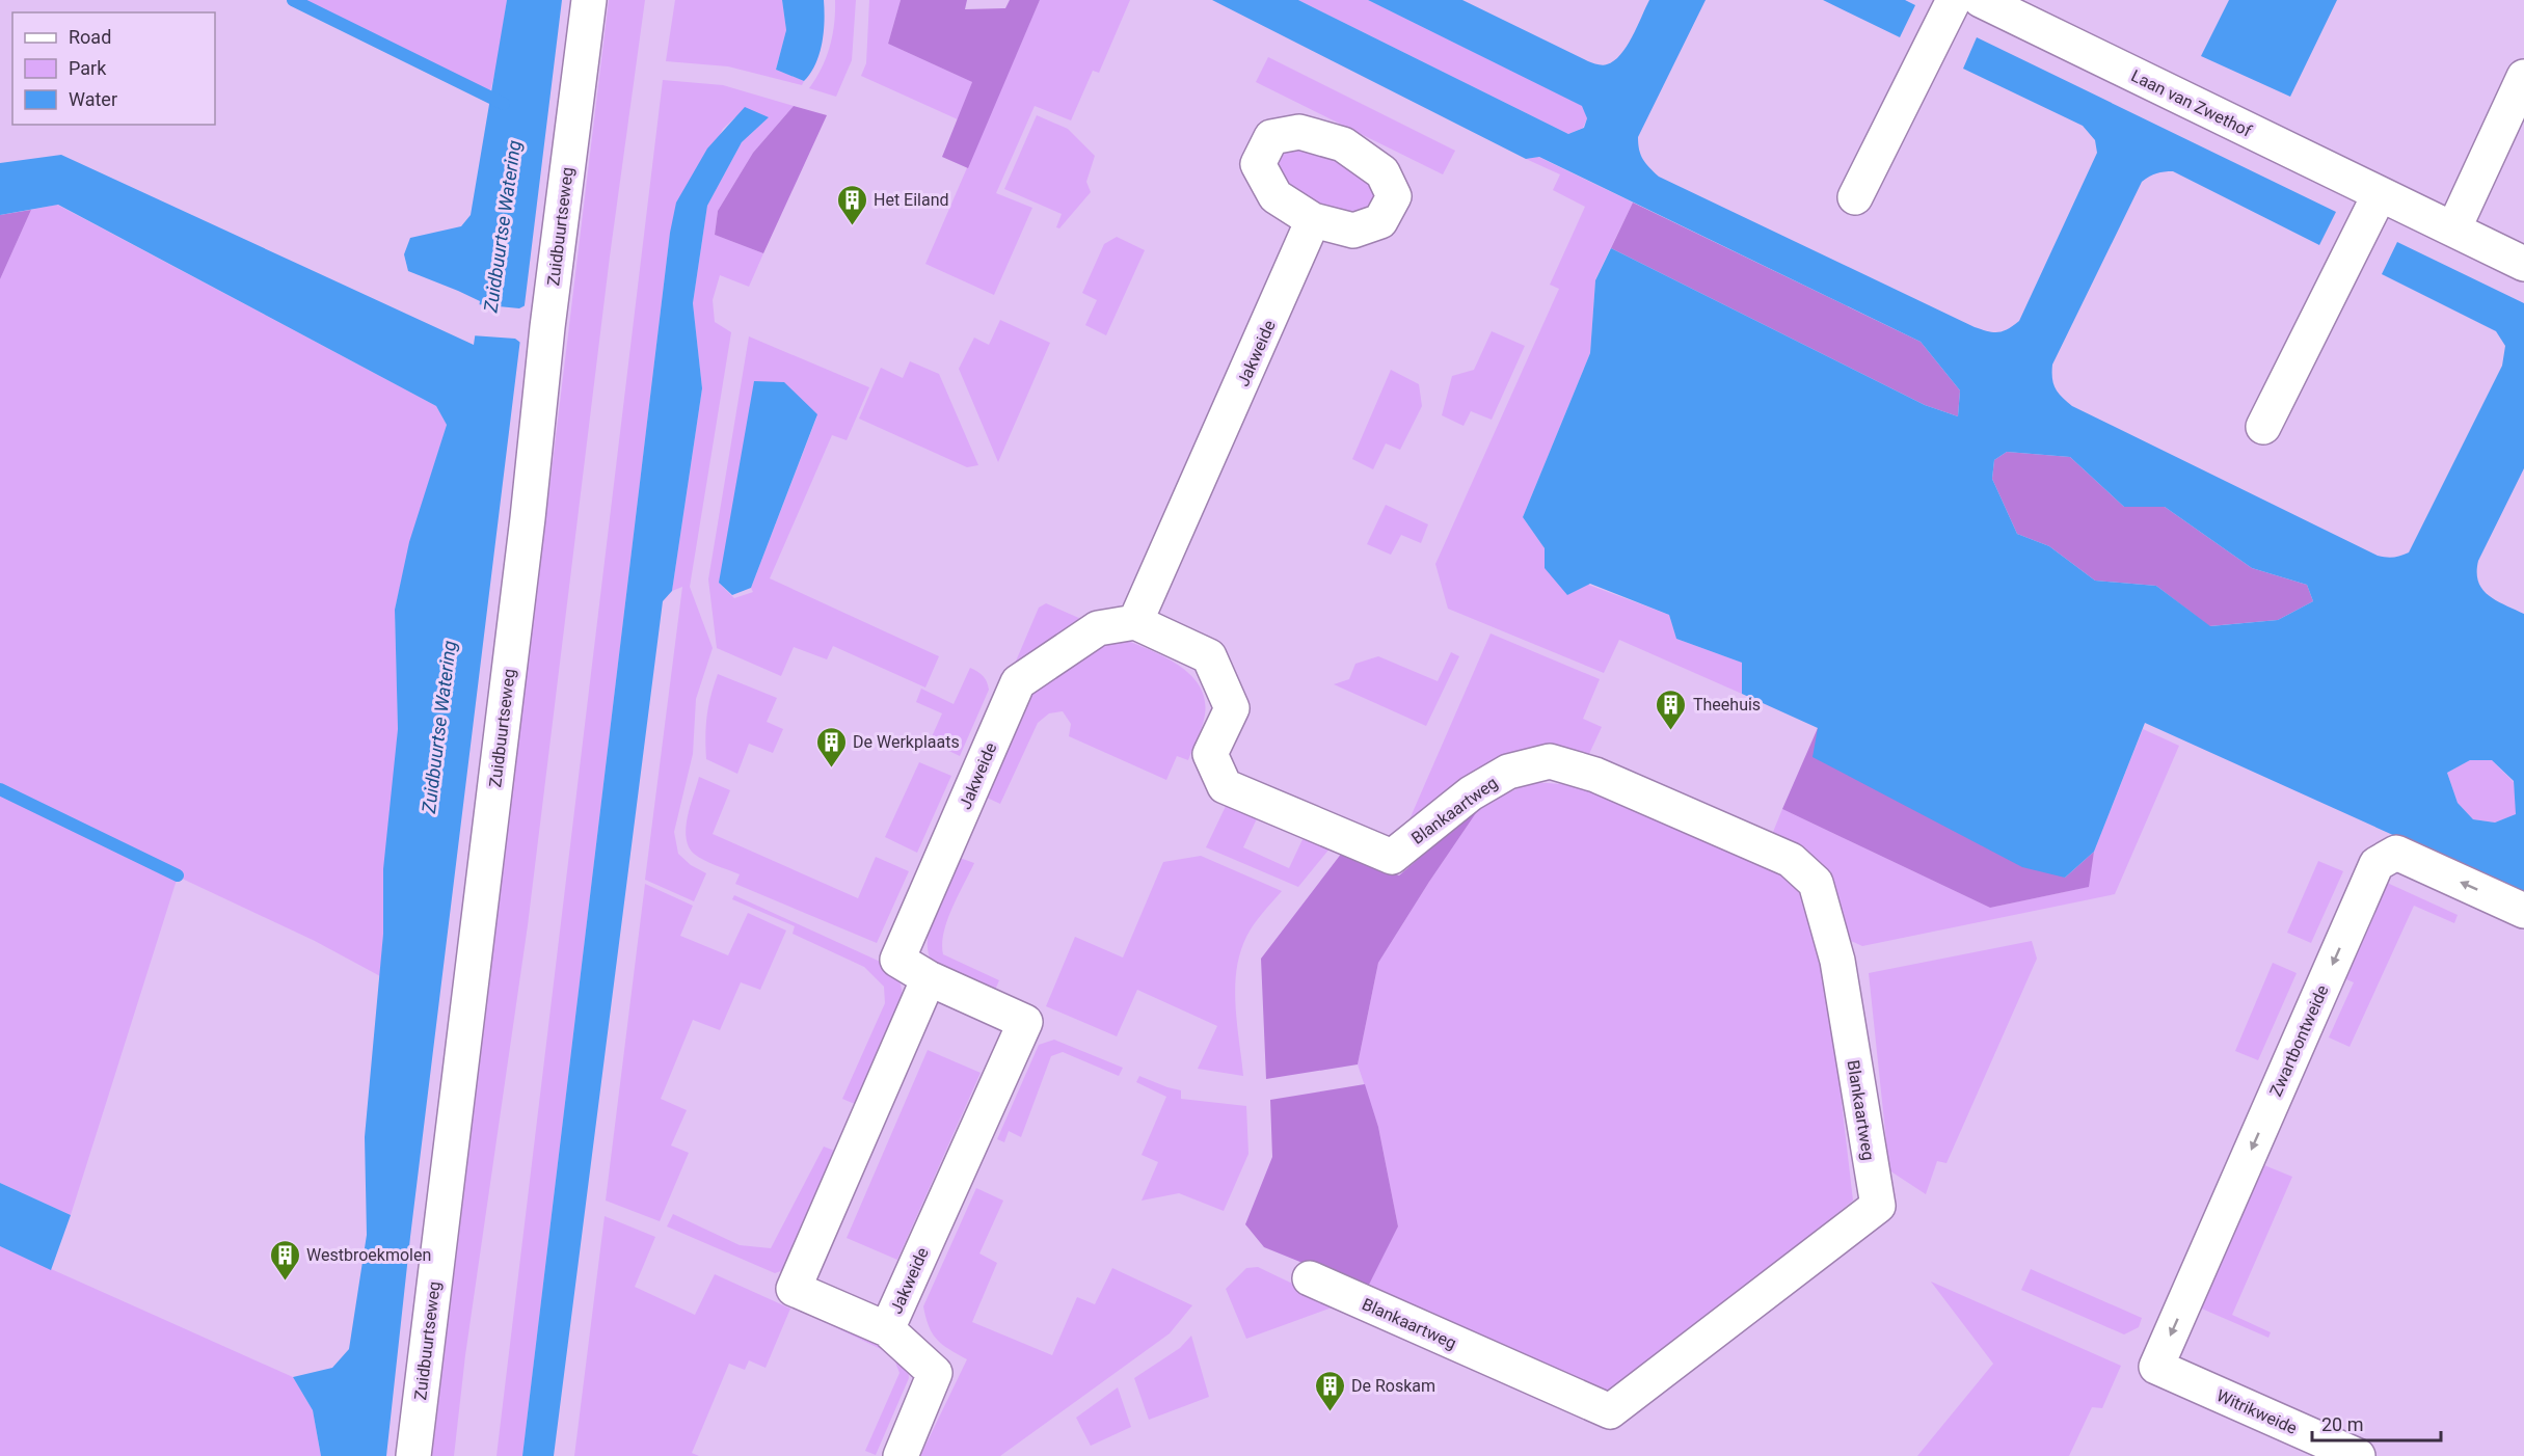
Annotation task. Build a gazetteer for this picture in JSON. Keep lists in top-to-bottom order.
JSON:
{
  "streets": {
    "street": [
      "Laan van Zwethof",
      "Zuidbuurtseweg",
      "Jakweide",
      "Blankaartweg",
      "Zwartbontweide",
      "Witrikweide"
    ]
  },
  "crossings": [
    ["Jakweide", "Blankaartweg"],
    ["Zwartbontweide", "Witrikweide"]
  ],
  "one_way": ["Zwartbontweide"],
  "water": ["Zuidbuurtse Watering"],
  "places": {
    "building": [
      "Het Eiland",
      "Theehuis",
      "De Werkplaats",
      "Westbroekmolen",
      "De Roskam"
    ]
  },
  "legend": ["Road", "Park", "Water"],
  "scale_bar": "20 m"
}
